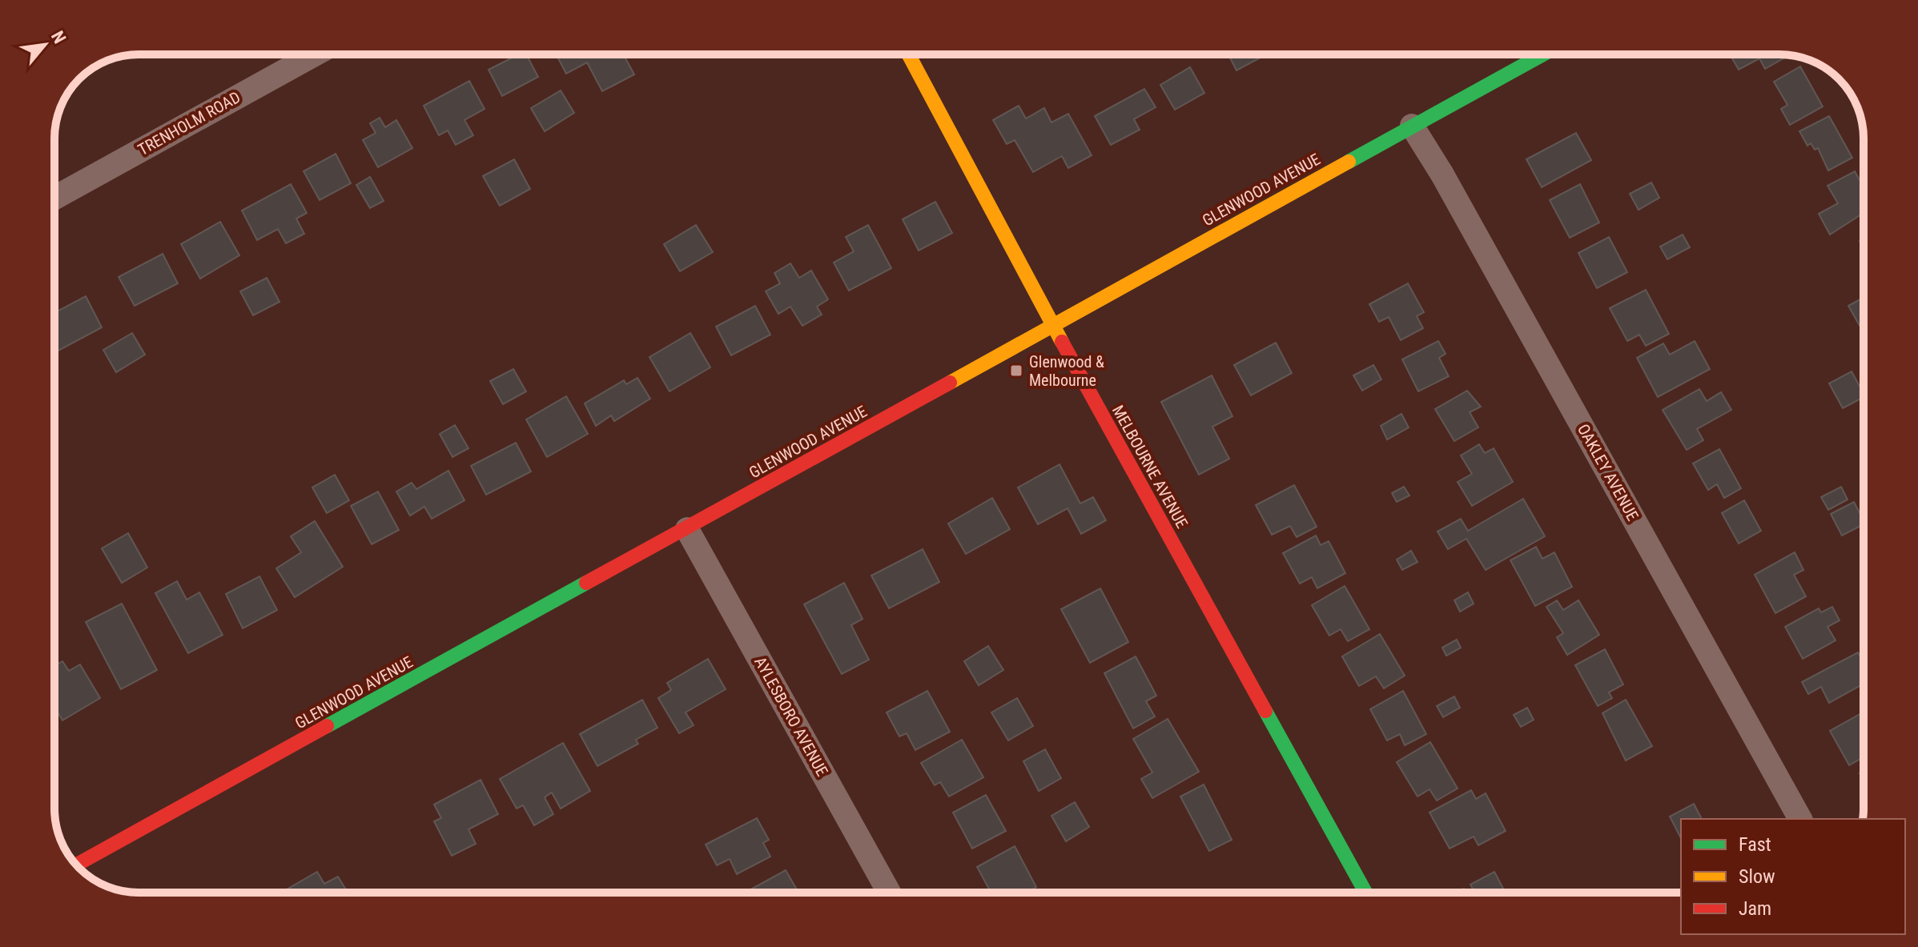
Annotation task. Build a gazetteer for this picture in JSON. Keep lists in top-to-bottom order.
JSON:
{
  "streets": {
    "street": [
      "TRENHOLM ROAD",
      "GLENWOOD AVENUE",
      "MELBOURNE AVENUE",
      "OAKLEY AVENUE",
      "AYLESBORO AVENUE"
    ]
  },
  "crossings": [
    ["GLENWOOD AVENUE", "MELBOURNE AVENUE"],
    ["GLENWOOD AVENUE", "OAKLEY AVENUE"],
    ["GLENWOOD AVENUE", "AYLESBORO AVENUE"]
  ],
  "places": {
    "transit": ["Glenwood & Melbourne"]
  },
  "legend": ["Fast", "Slow", "Jam"],
  "north": "top right"
}
